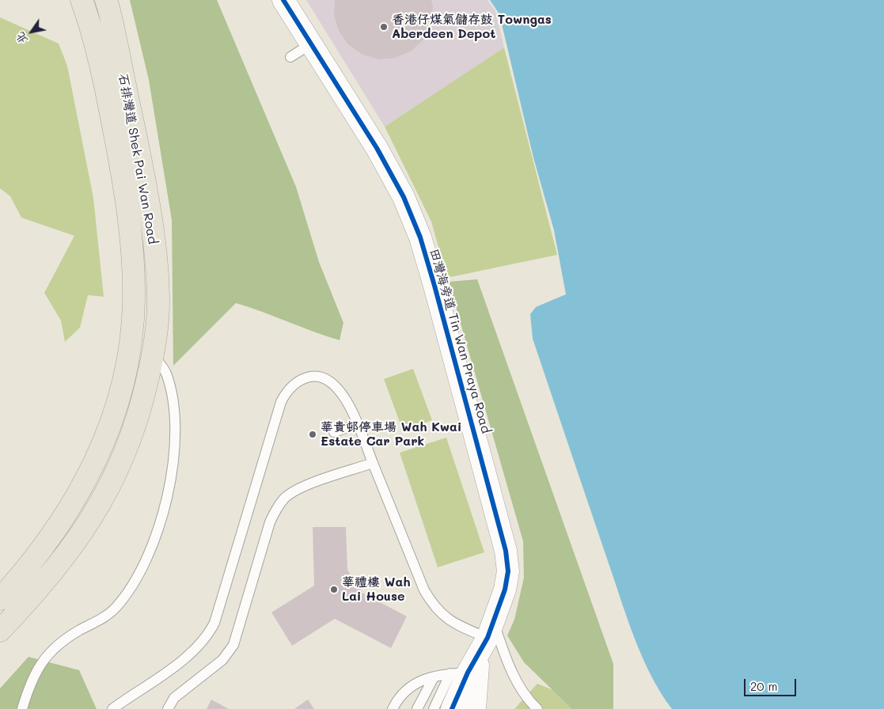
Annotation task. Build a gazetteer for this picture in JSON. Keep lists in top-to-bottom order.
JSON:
{
  "streets": {
    "main road": ["石排灣道 Shek Pai Wan Road"],
    "street": ["田灣海旁道 Tin Wan Praya Road"]
  },
  "places": ["香港仔煤氣儲存鼓 Towngas Aberdeen Depot", "華貴邨停車場 Wah Kwai Estate Car Park", "華禮樓 Wah Lai House"],
  "scale_bar": "20 m",
  "north": "bottom left"
}
